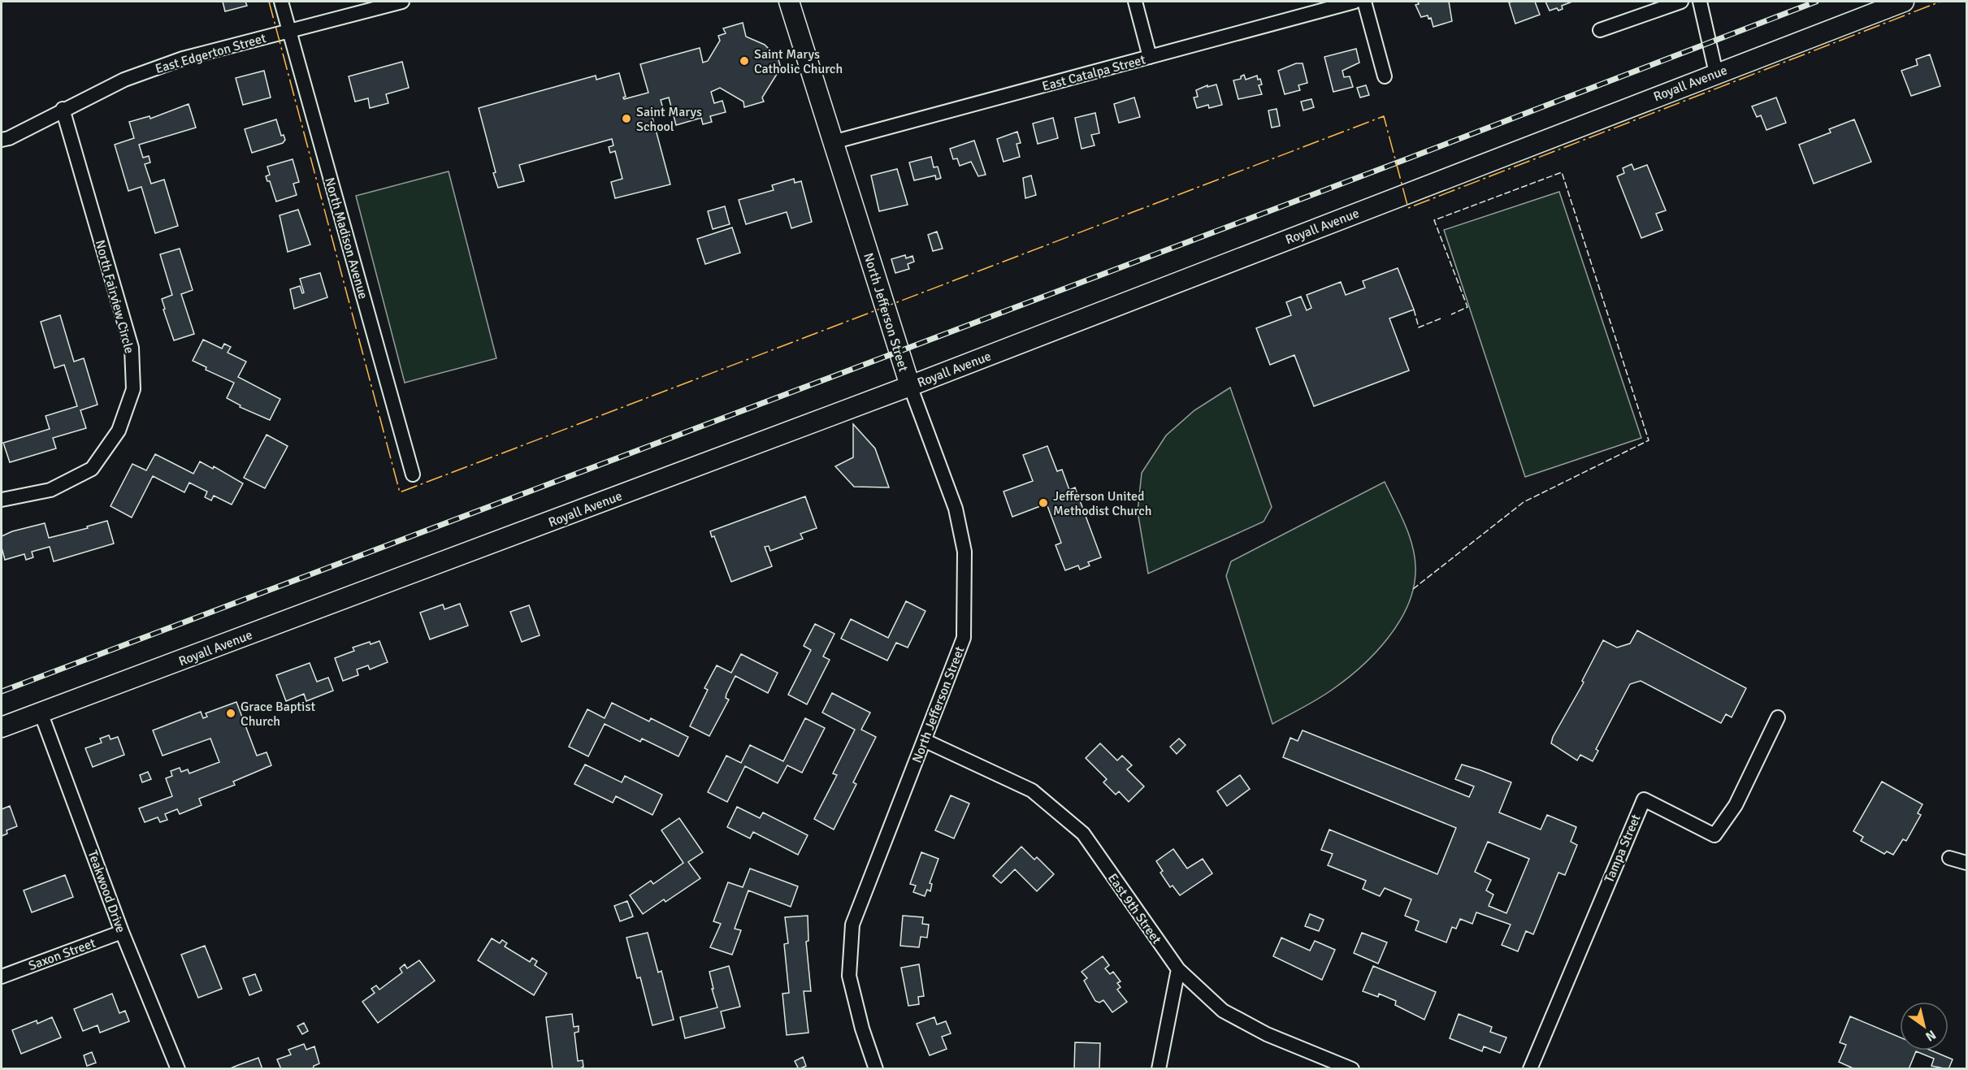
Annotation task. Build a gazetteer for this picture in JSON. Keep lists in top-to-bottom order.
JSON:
{
  "streets": {
    "street": [
      "East Edgerton Street",
      "East Catalpa Street",
      "Royall Avenue",
      "North Madison Avenue",
      "North Fairview Circle",
      "North Jefferson Street",
      "Tampa Street",
      "Teakwood Drive",
      "East 9th Street",
      "Saxon Street"
    ]
  },
  "crossings": [
    ["East Edgerton Street", "North Madison Avenue"],
    ["East Edgerton Street", "North Fairview Circle"],
    ["East Catalpa Street", "North Jefferson Street"],
    ["Royall Avenue", "North Jefferson Street"],
    ["Royall Avenue", "Teakwood Drive"],
    ["North Jefferson Street", "East 9th Street"],
    ["Teakwood Drive", "Saxon Street"]
  ],
  "places": [
    "Saint Marys Catholic Church",
    "Saint Marys School",
    "Jefferson United Methodist Church",
    "Grace Baptist Church"
  ],
  "north": "bottom right"
}
